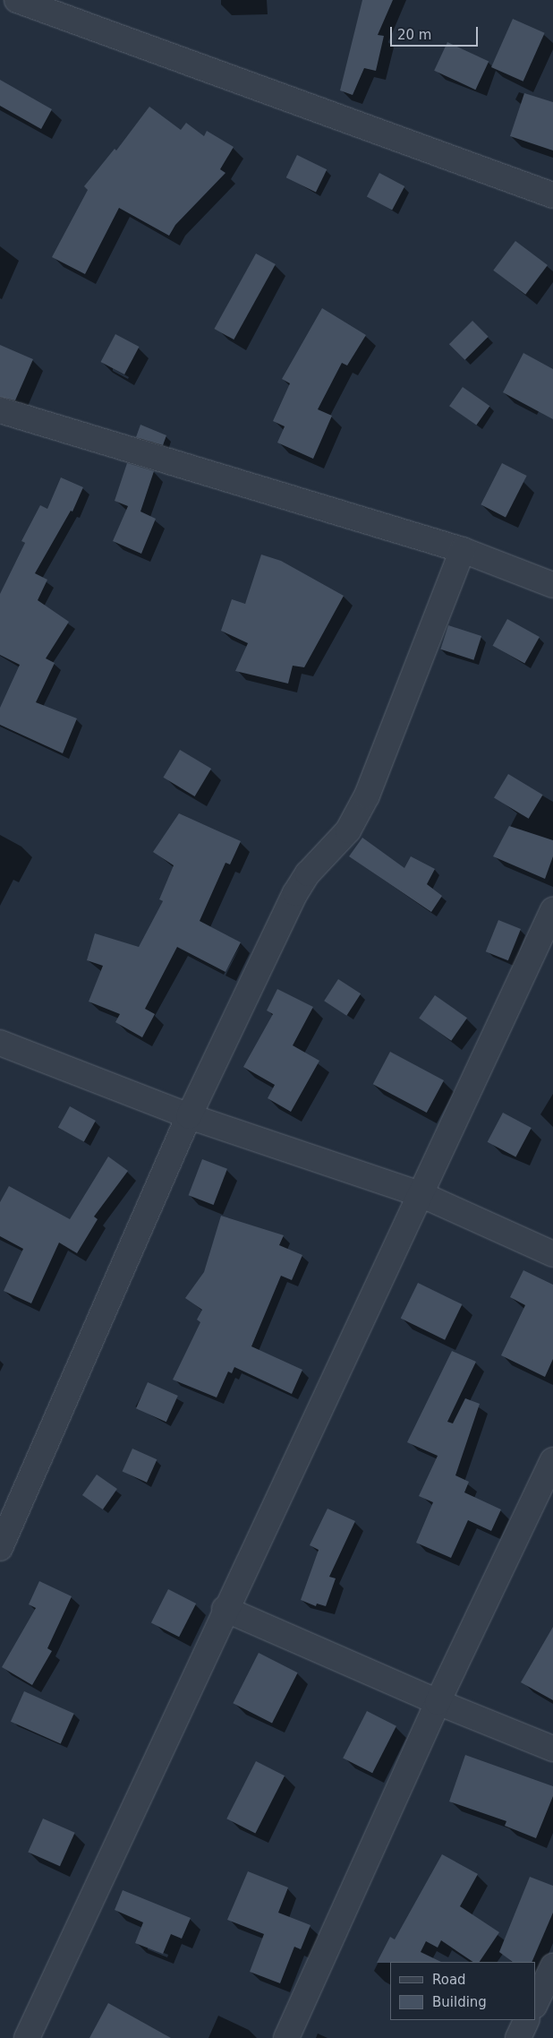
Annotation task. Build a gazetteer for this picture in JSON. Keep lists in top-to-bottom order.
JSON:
{
  "legend": ["Road", "Building"],
  "scale_bar": "20 m"
}
